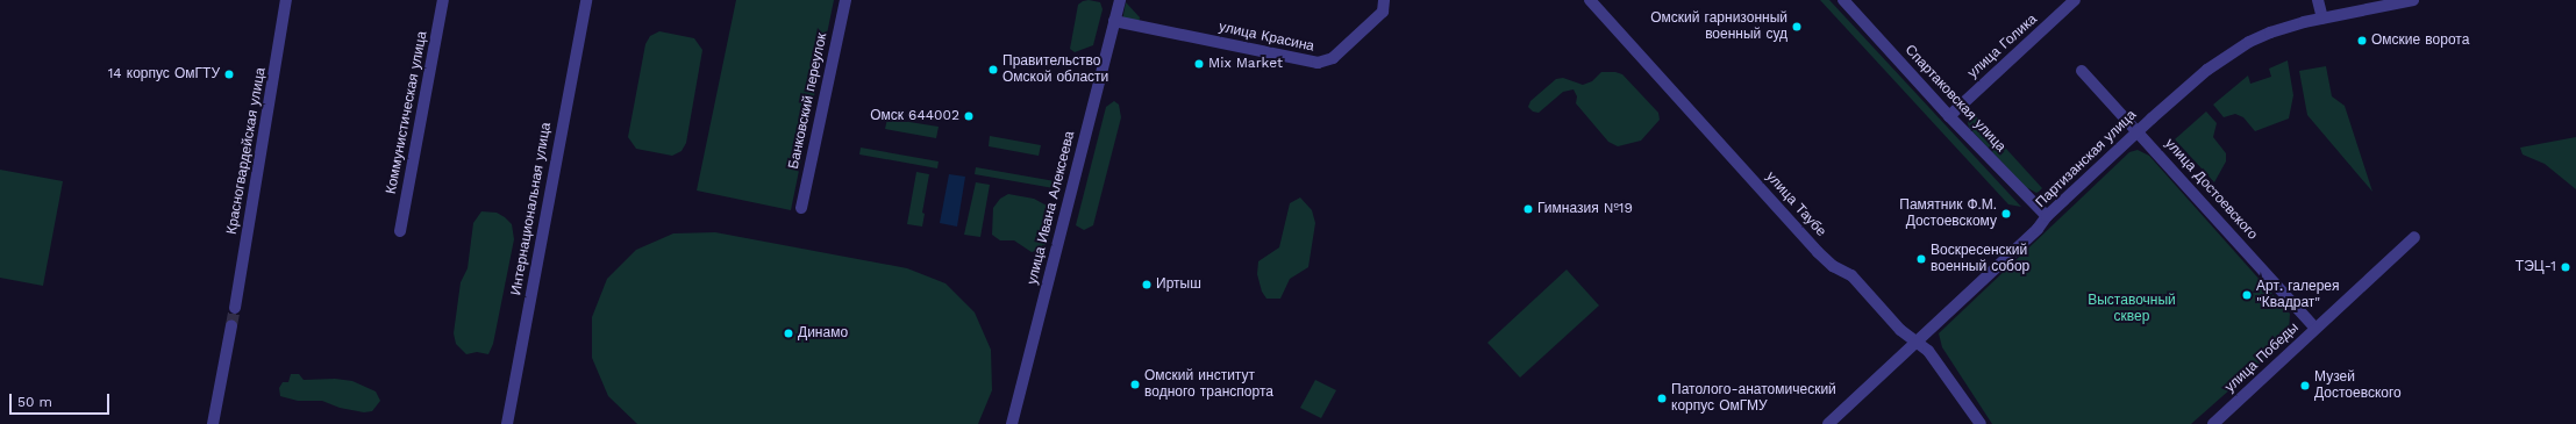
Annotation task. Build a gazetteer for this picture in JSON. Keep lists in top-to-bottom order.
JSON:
{
  "streets": {
    "street": [
      "улица Красина",
      "улица Голика",
      "Спартаковская улица",
      "Банковский переулок",
      "Коммунистическая улица",
      "Красногвардейская улица",
      "Партизанская улица",
      "улица Достоевского",
      "улица Таубе",
      "улица Ивана Алексеева",
      "Интернациональная улица",
      "улица Победы"
    ]
  },
  "crossings": [
    ["улица Красина", "улица Ивана Алексеева"],
    ["улица Голика", "Спартаковская улица"],
    ["Спартаковская улица", "Партизанская улица"],
    ["Партизанская улица", "улица Достоевского"],
    ["Партизанская улица", "улица Таубе"],
    ["улица Достоевского", "улица Победы"]
  ],
  "parks": ["Выставочный сквер"],
  "places": [
    "Омский гарнизонный военный суд",
    "Омские ворота",
    "Mix Market",
    "Правительство Омской области",
    "14 корпус ОмГТУ",
    "Омск 644002",
    "Гимназия №19",
    "Памятник Ф.М. Достоевскому",
    "Воскресенский военный собор",
    "ТЭЦ-1",
    "Иртыш",
    "Арт. галерея \"Квадрат\"",
    "Динамо",
    "Омский институт водного транспорта",
    "Музей Достоевского",
    "Патолого-анатомический корпус ОмГМУ"
  ],
  "scale_bar": "50 m"
}
